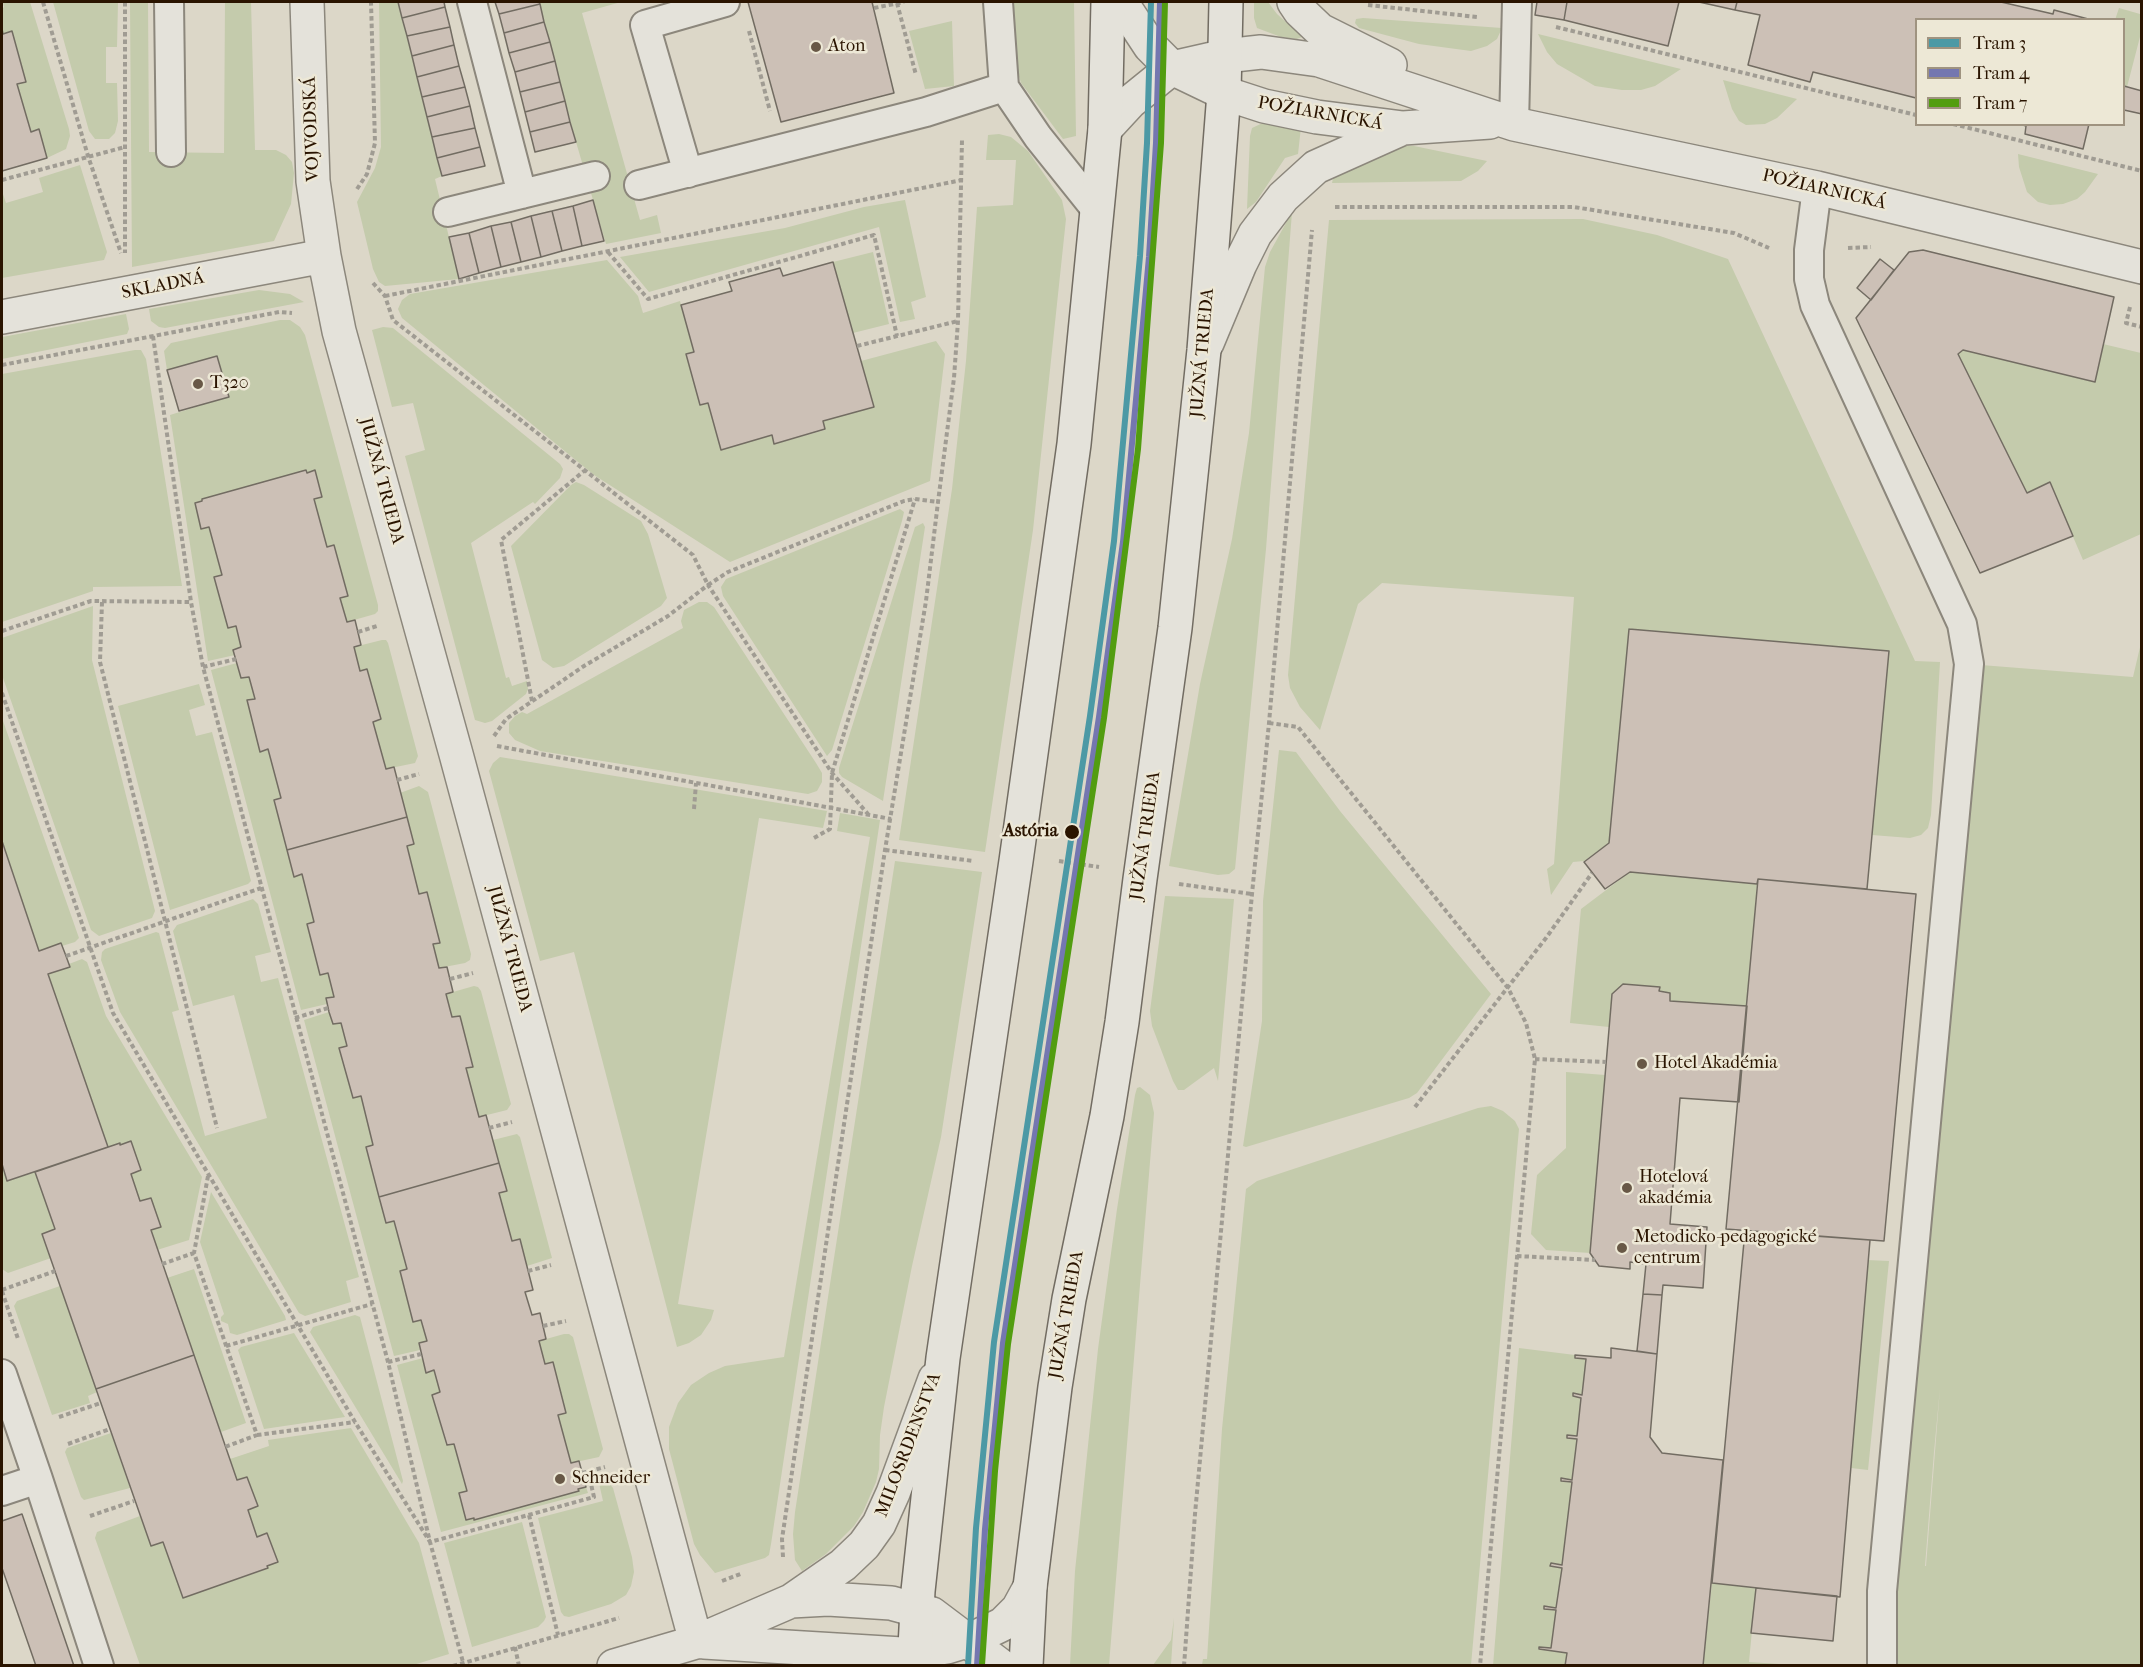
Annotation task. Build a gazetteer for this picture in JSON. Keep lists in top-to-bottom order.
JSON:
{
  "streets": {
    "street": [
      "POŽIARNICKÁ",
      "VOJVODSKÁ",
      "SKLADNÁ",
      "JUŽNÁ TRIEDA",
      "MILOSRDENSTVA"
    ]
  },
  "crossings": [
    ["POŽIARNICKÁ", "JUŽNÁ TRIEDA"],
    ["VOJVODSKÁ", "SKLADNÁ"],
    ["VOJVODSKÁ", "JUŽNÁ TRIEDA"],
    ["SKLADNÁ", "JUŽNÁ TRIEDA"],
    ["JUŽNÁ TRIEDA", "MILOSRDENSTVA"]
  ],
  "places": [
    "Aton",
    "T320",
    "Astória",
    "Hotel Akadémia",
    "Hotelová akadémia",
    "Metodicko-pedagogické centrum",
    "Schneider"
  ],
  "lines": ["tram line 3", "tram line 4", "tram line 7"],
  "legend": ["Tram 3", "Tram 4", "Tram 7"]
}
